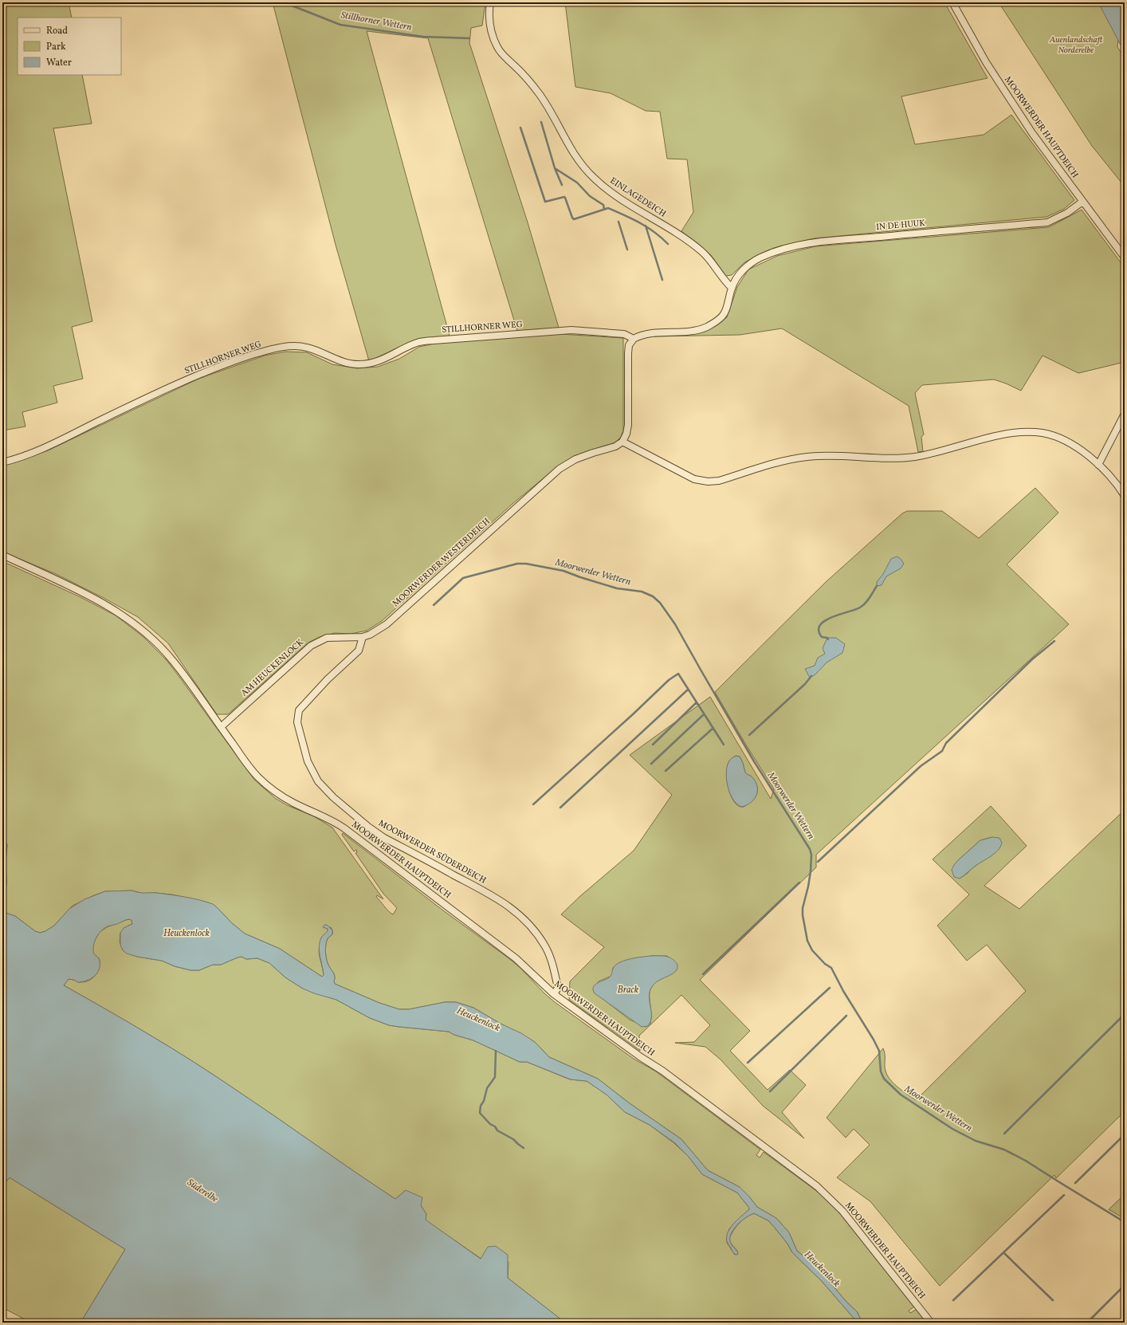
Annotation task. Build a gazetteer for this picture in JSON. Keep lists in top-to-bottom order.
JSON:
{
  "streets": {
    "street": [
      "MOORWERDER HAUPTDEICH",
      "EINLAGEDEICH",
      "IN DE HUUK",
      "STILLHORNER WEG",
      "MOORWERDER WESTERDEICH",
      "AM HEUCKENLOCK",
      "MOORWERDER SÜDERDEICH"
    ]
  },
  "crossings": [
    ["MOORWERDER HAUPTDEICH", "IN DE HUUK"],
    ["MOORWERDER HAUPTDEICH", "AM HEUCKENLOCK"],
    ["MOORWERDER HAUPTDEICH", "MOORWERDER SÜDERDEICH"],
    ["EINLAGEDEICH", "IN DE HUUK"],
    ["MOORWERDER WESTERDEICH", "AM HEUCKENLOCK"],
    ["MOORWERDER WESTERDEICH", "MOORWERDER SÜDERDEICH"],
    ["AM HEUCKENLOCK", "MOORWERDER SÜDERDEICH"]
  ],
  "water": [
    "Stillhorner Wettern",
    "Moorwerder Wettern",
    "Heuckenlock",
    "Brack",
    "Süderelbe"
  ],
  "parks": ["Auenlandschaft Norderelbe"],
  "legend": ["Road", "Park", "Water"]
}
